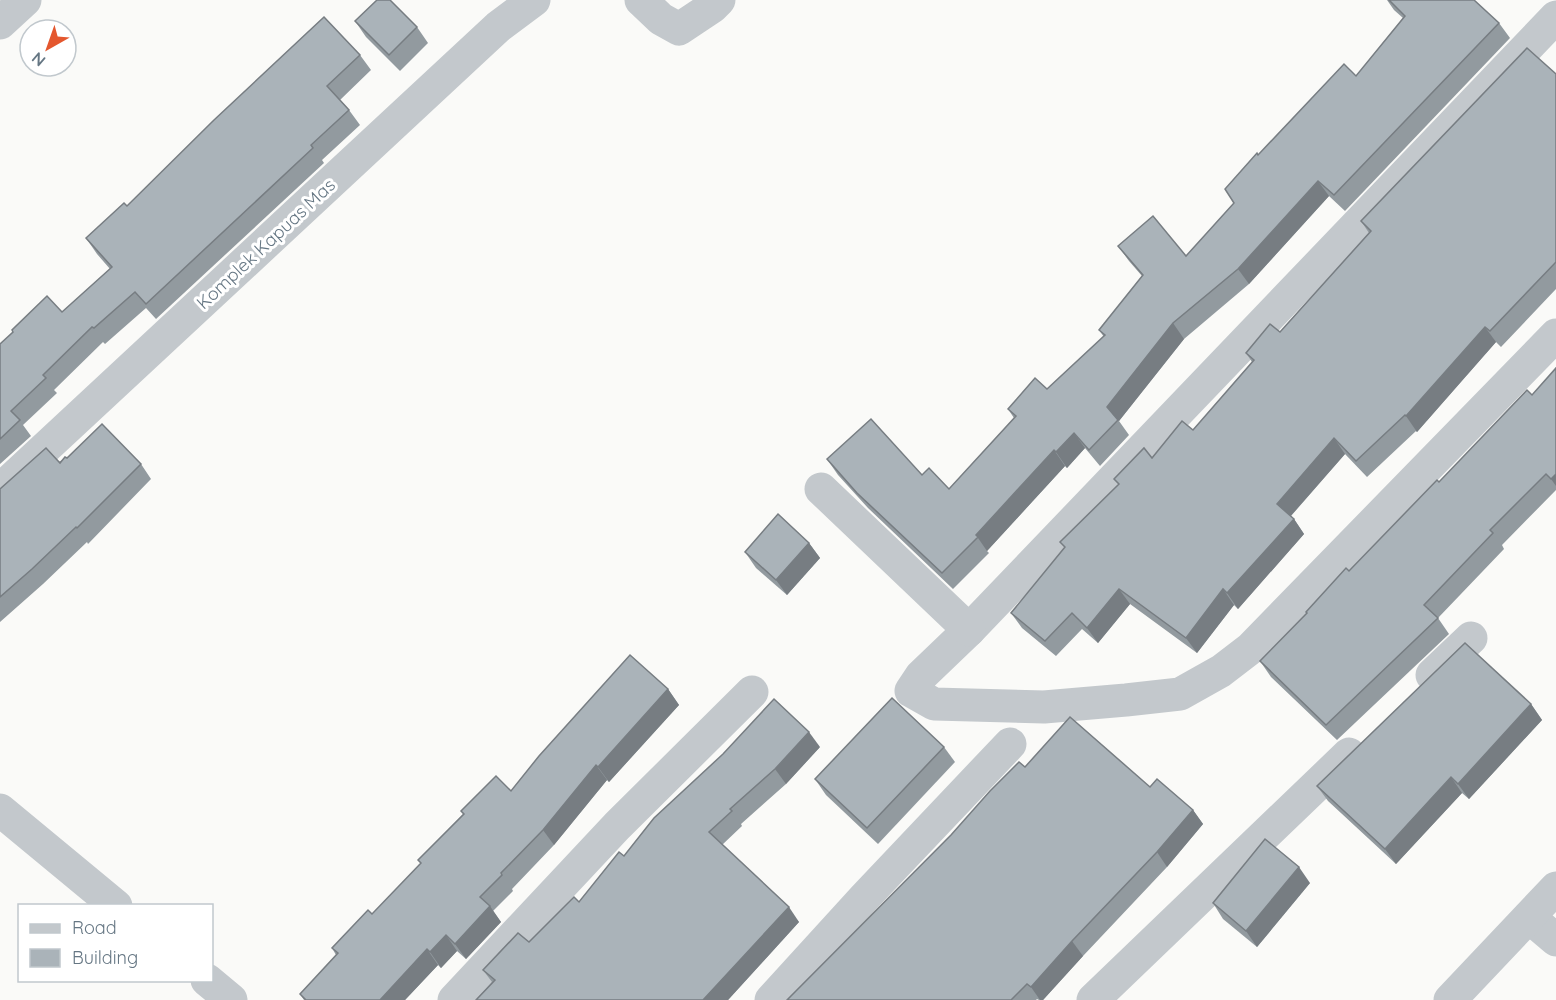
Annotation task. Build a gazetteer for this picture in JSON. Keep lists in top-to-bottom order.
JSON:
{
  "streets": {
    "street": ["Komplek Kapuas Mas"]
  },
  "legend": ["Road", "Building"],
  "north": "bottom left"
}
